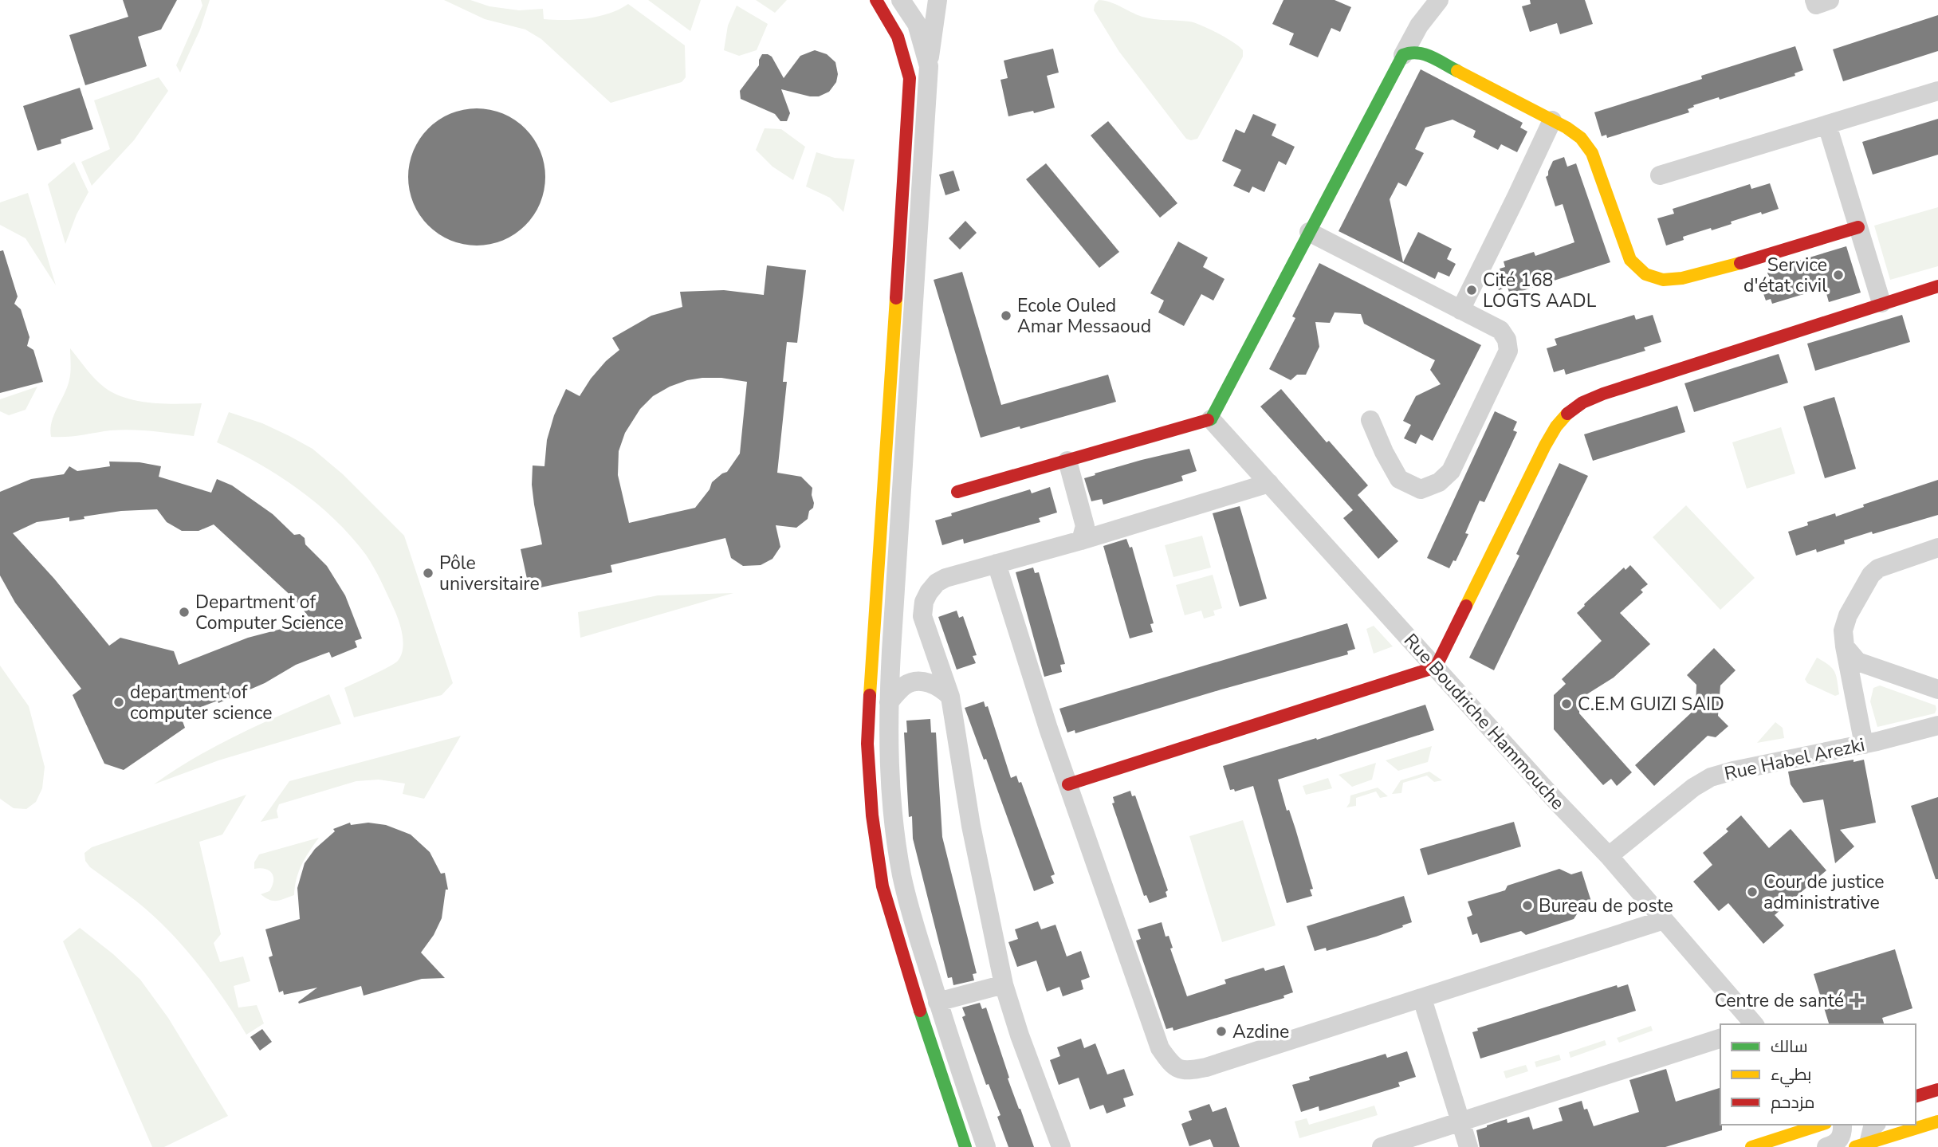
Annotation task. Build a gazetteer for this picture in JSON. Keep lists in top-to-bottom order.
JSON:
{
  "streets": {
    "street": ["Rue Boudriche Hammouche", "Rue Habel Arezki"]
  },
  "crossings": [
    ["Rue Boudriche Hammouche", "Rue Habel Arezki"]
  ],
  "places": {
    "other": [
      "Service d'état civil",
      "Cité 168 LOGTS AADL",
      "Ecole Ouled Amar Messaoud",
      "Pôle universitaire",
      "Department of Computer Science",
      "department of computer science",
      "C.E.M GUIZI SAID",
      "Cour de justice administrative",
      "Bureau de poste",
      "Azdine"
    ],
    "health": ["Centre de santé"]
  },
  "legend": ["سالك", "بطيء", "مزدحم"]
}
